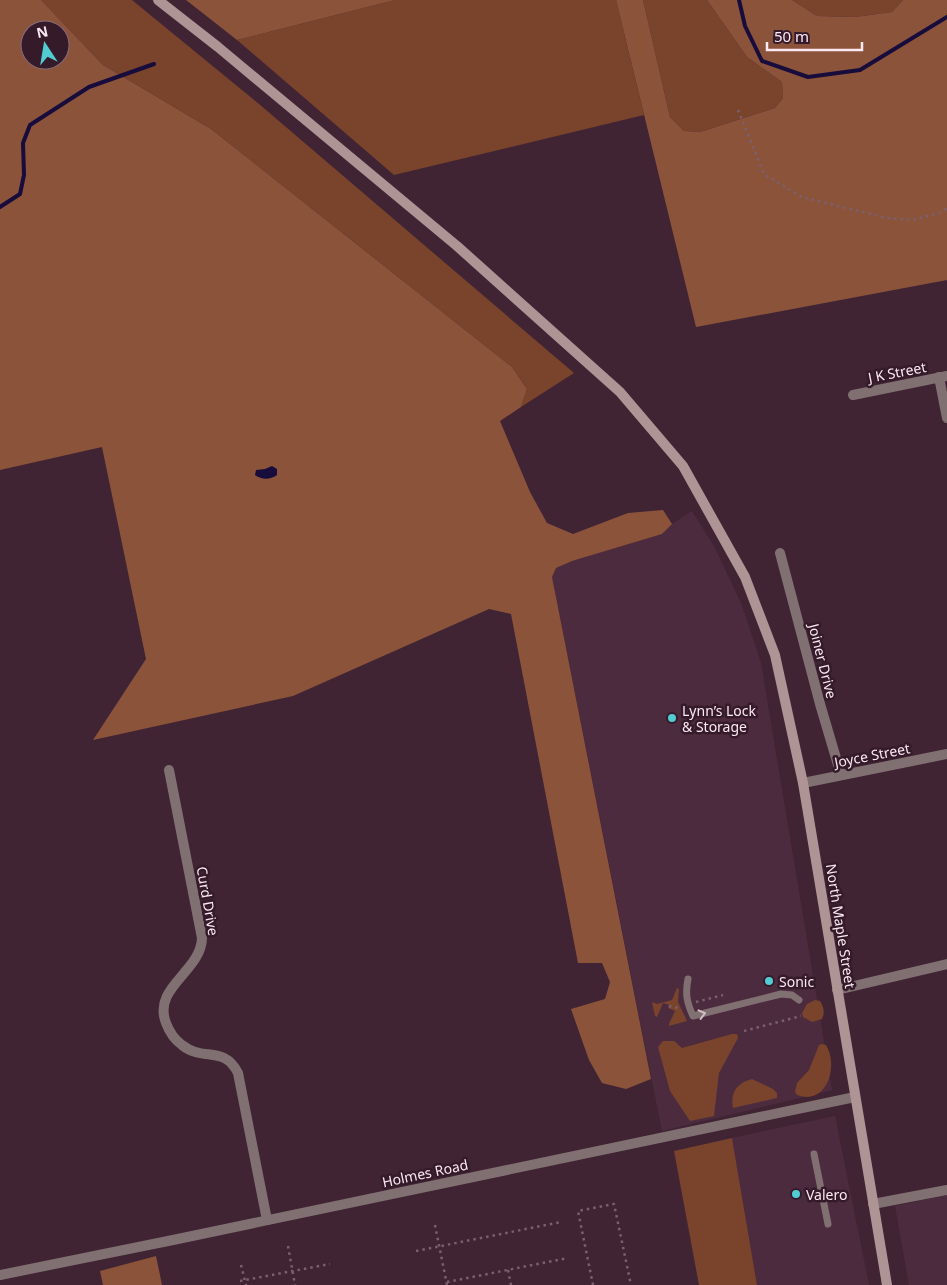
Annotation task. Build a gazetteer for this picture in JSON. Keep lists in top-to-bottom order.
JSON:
{
  "streets": {
    "main road": ["North Maple Street"],
    "street": [
      "J K Street",
      "Joiner Drive",
      "Joyce Street",
      "Curd Drive",
      "Holmes Road"
    ]
  },
  "crossings": [
    ["Joiner Drive", "Joyce Street"],
    ["Joyce Street", "North Maple Street"],
    ["Curd Drive", "Holmes Road"],
    ["North Maple Street", "Holmes Road"]
  ],
  "places": ["Lynn’s Lock & Storage", "Sonic", "Valero"],
  "scale_bar": "50 m",
  "north": "top"
}
